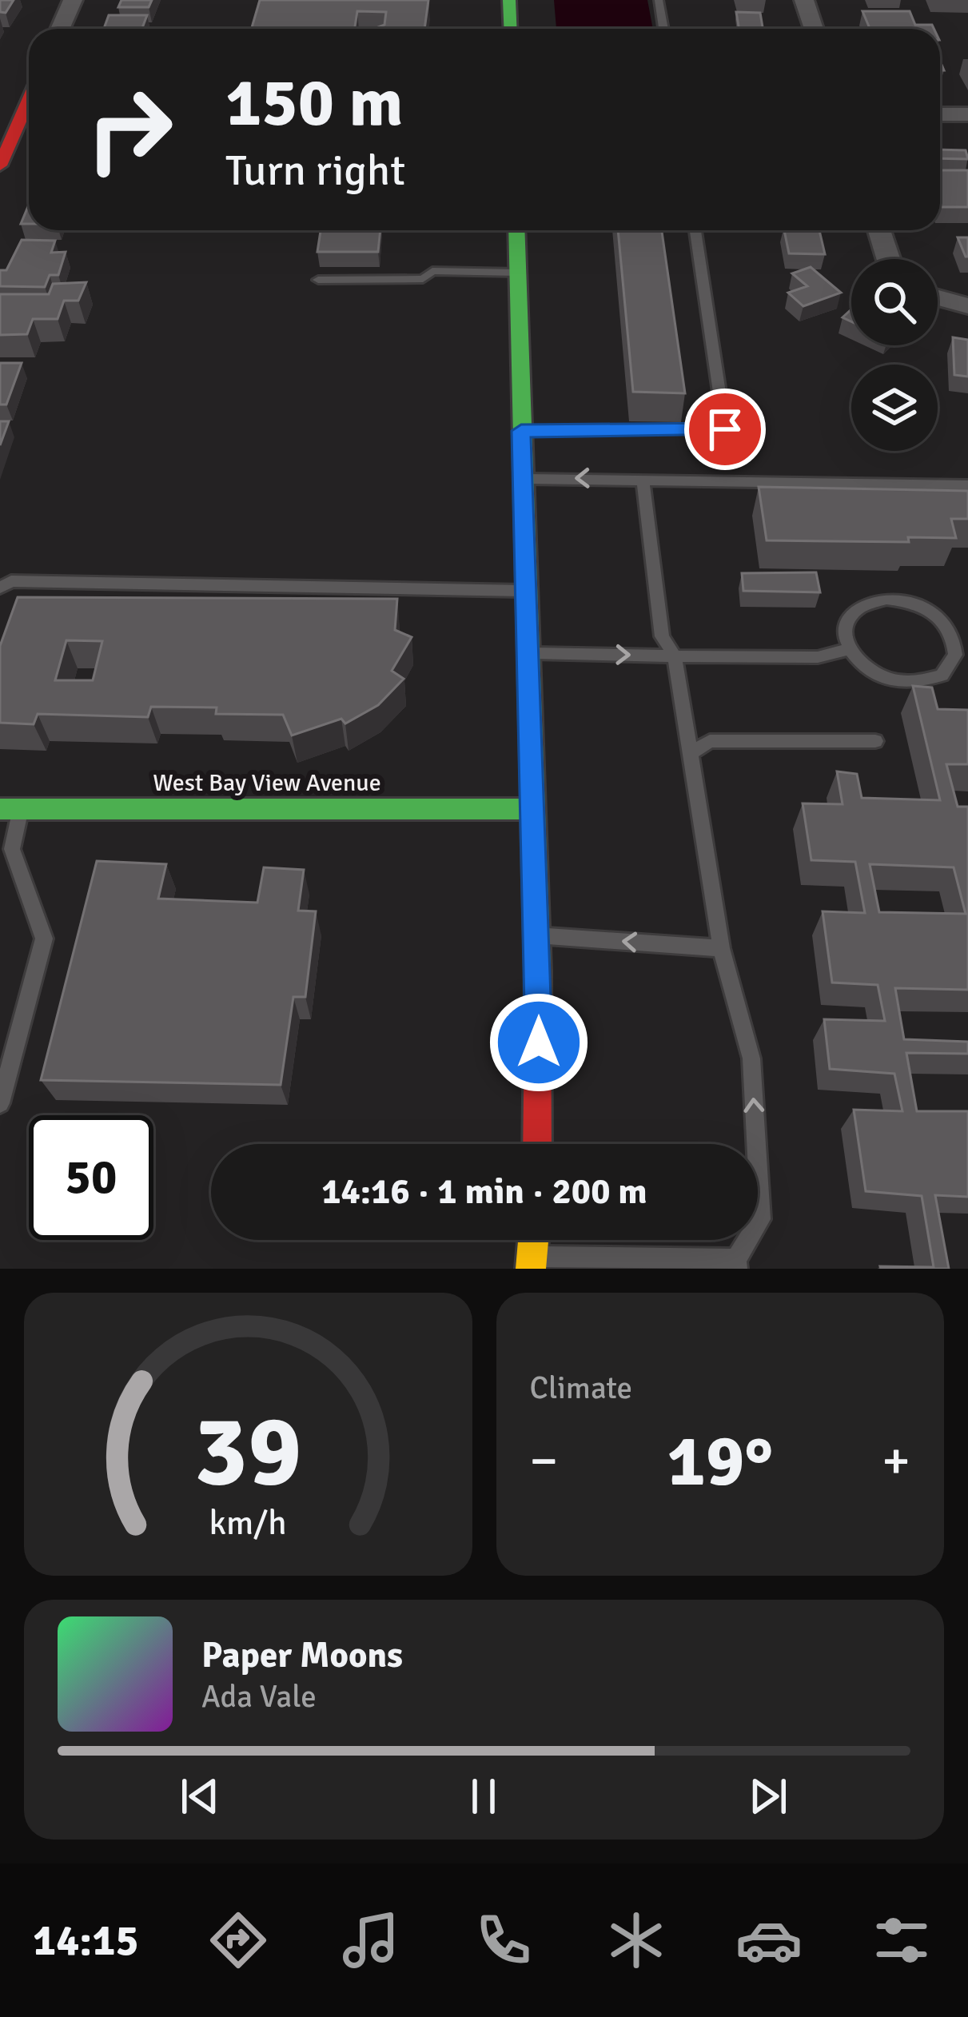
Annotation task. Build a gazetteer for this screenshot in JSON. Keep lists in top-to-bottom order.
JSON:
{
  "streets": {
    "main road": ["West Bay View Avenue"]
  },
  "page": {
    "turn": ["150 m", "Turn right"],
    "limit": "50",
    "trip": "14:16 · 1 min · 200 m",
    "tile": "Climate",
    "heat": ["−", "19°", "+"],
    "song": ["Paper Moons", "Ada Vale"],
    "tabs": "14:15",
    "gauge": ["39", "km/h"]
  }
}
